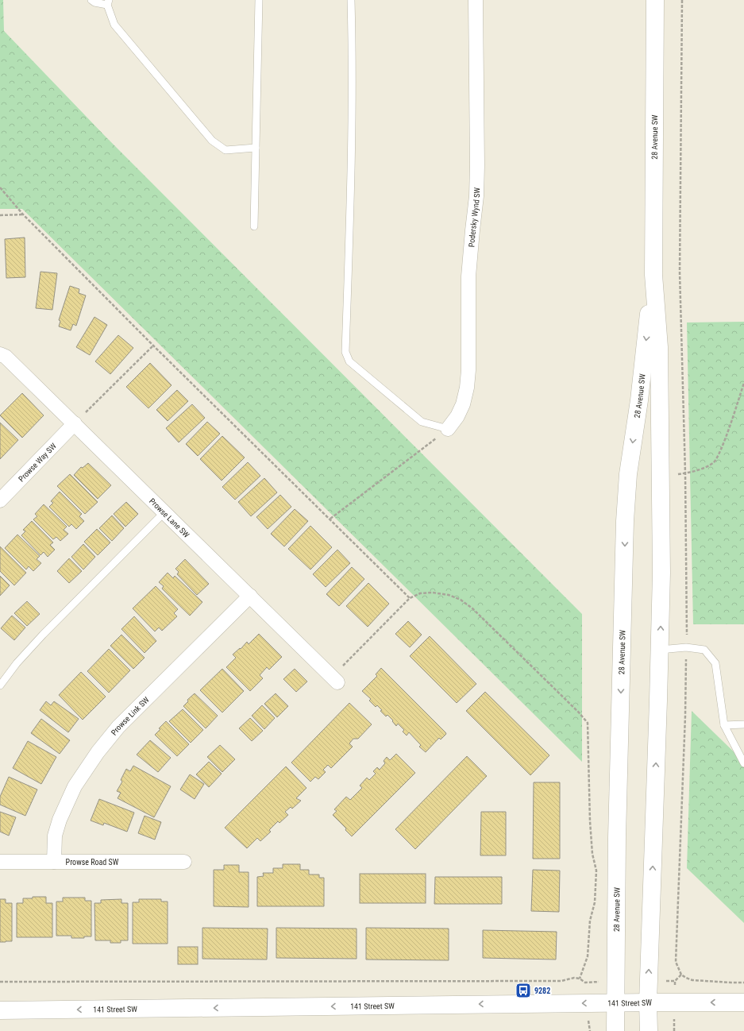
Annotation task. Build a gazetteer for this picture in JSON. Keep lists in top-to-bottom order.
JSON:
{
  "streets": {
    "main road": ["28 Avenue SW", "141 Street SW"],
    "street": [
      "Podersky Wynd SW",
      "Prowse Way SW",
      "Prowse Lane SW",
      "Prowse Link SW",
      "Prowse Road SW"
    ]
  },
  "crossings": [
    ["28 Avenue SW", "141 Street SW"],
    ["Prowse Way SW", "Prowse Lane SW"],
    ["Prowse Lane SW", "Prowse Link SW"],
    ["Prowse Link SW", "Prowse Road SW"]
  ],
  "one_way": ["141 Street SW"],
  "places": {
    "bus stop": ["9282"]
  }
}
